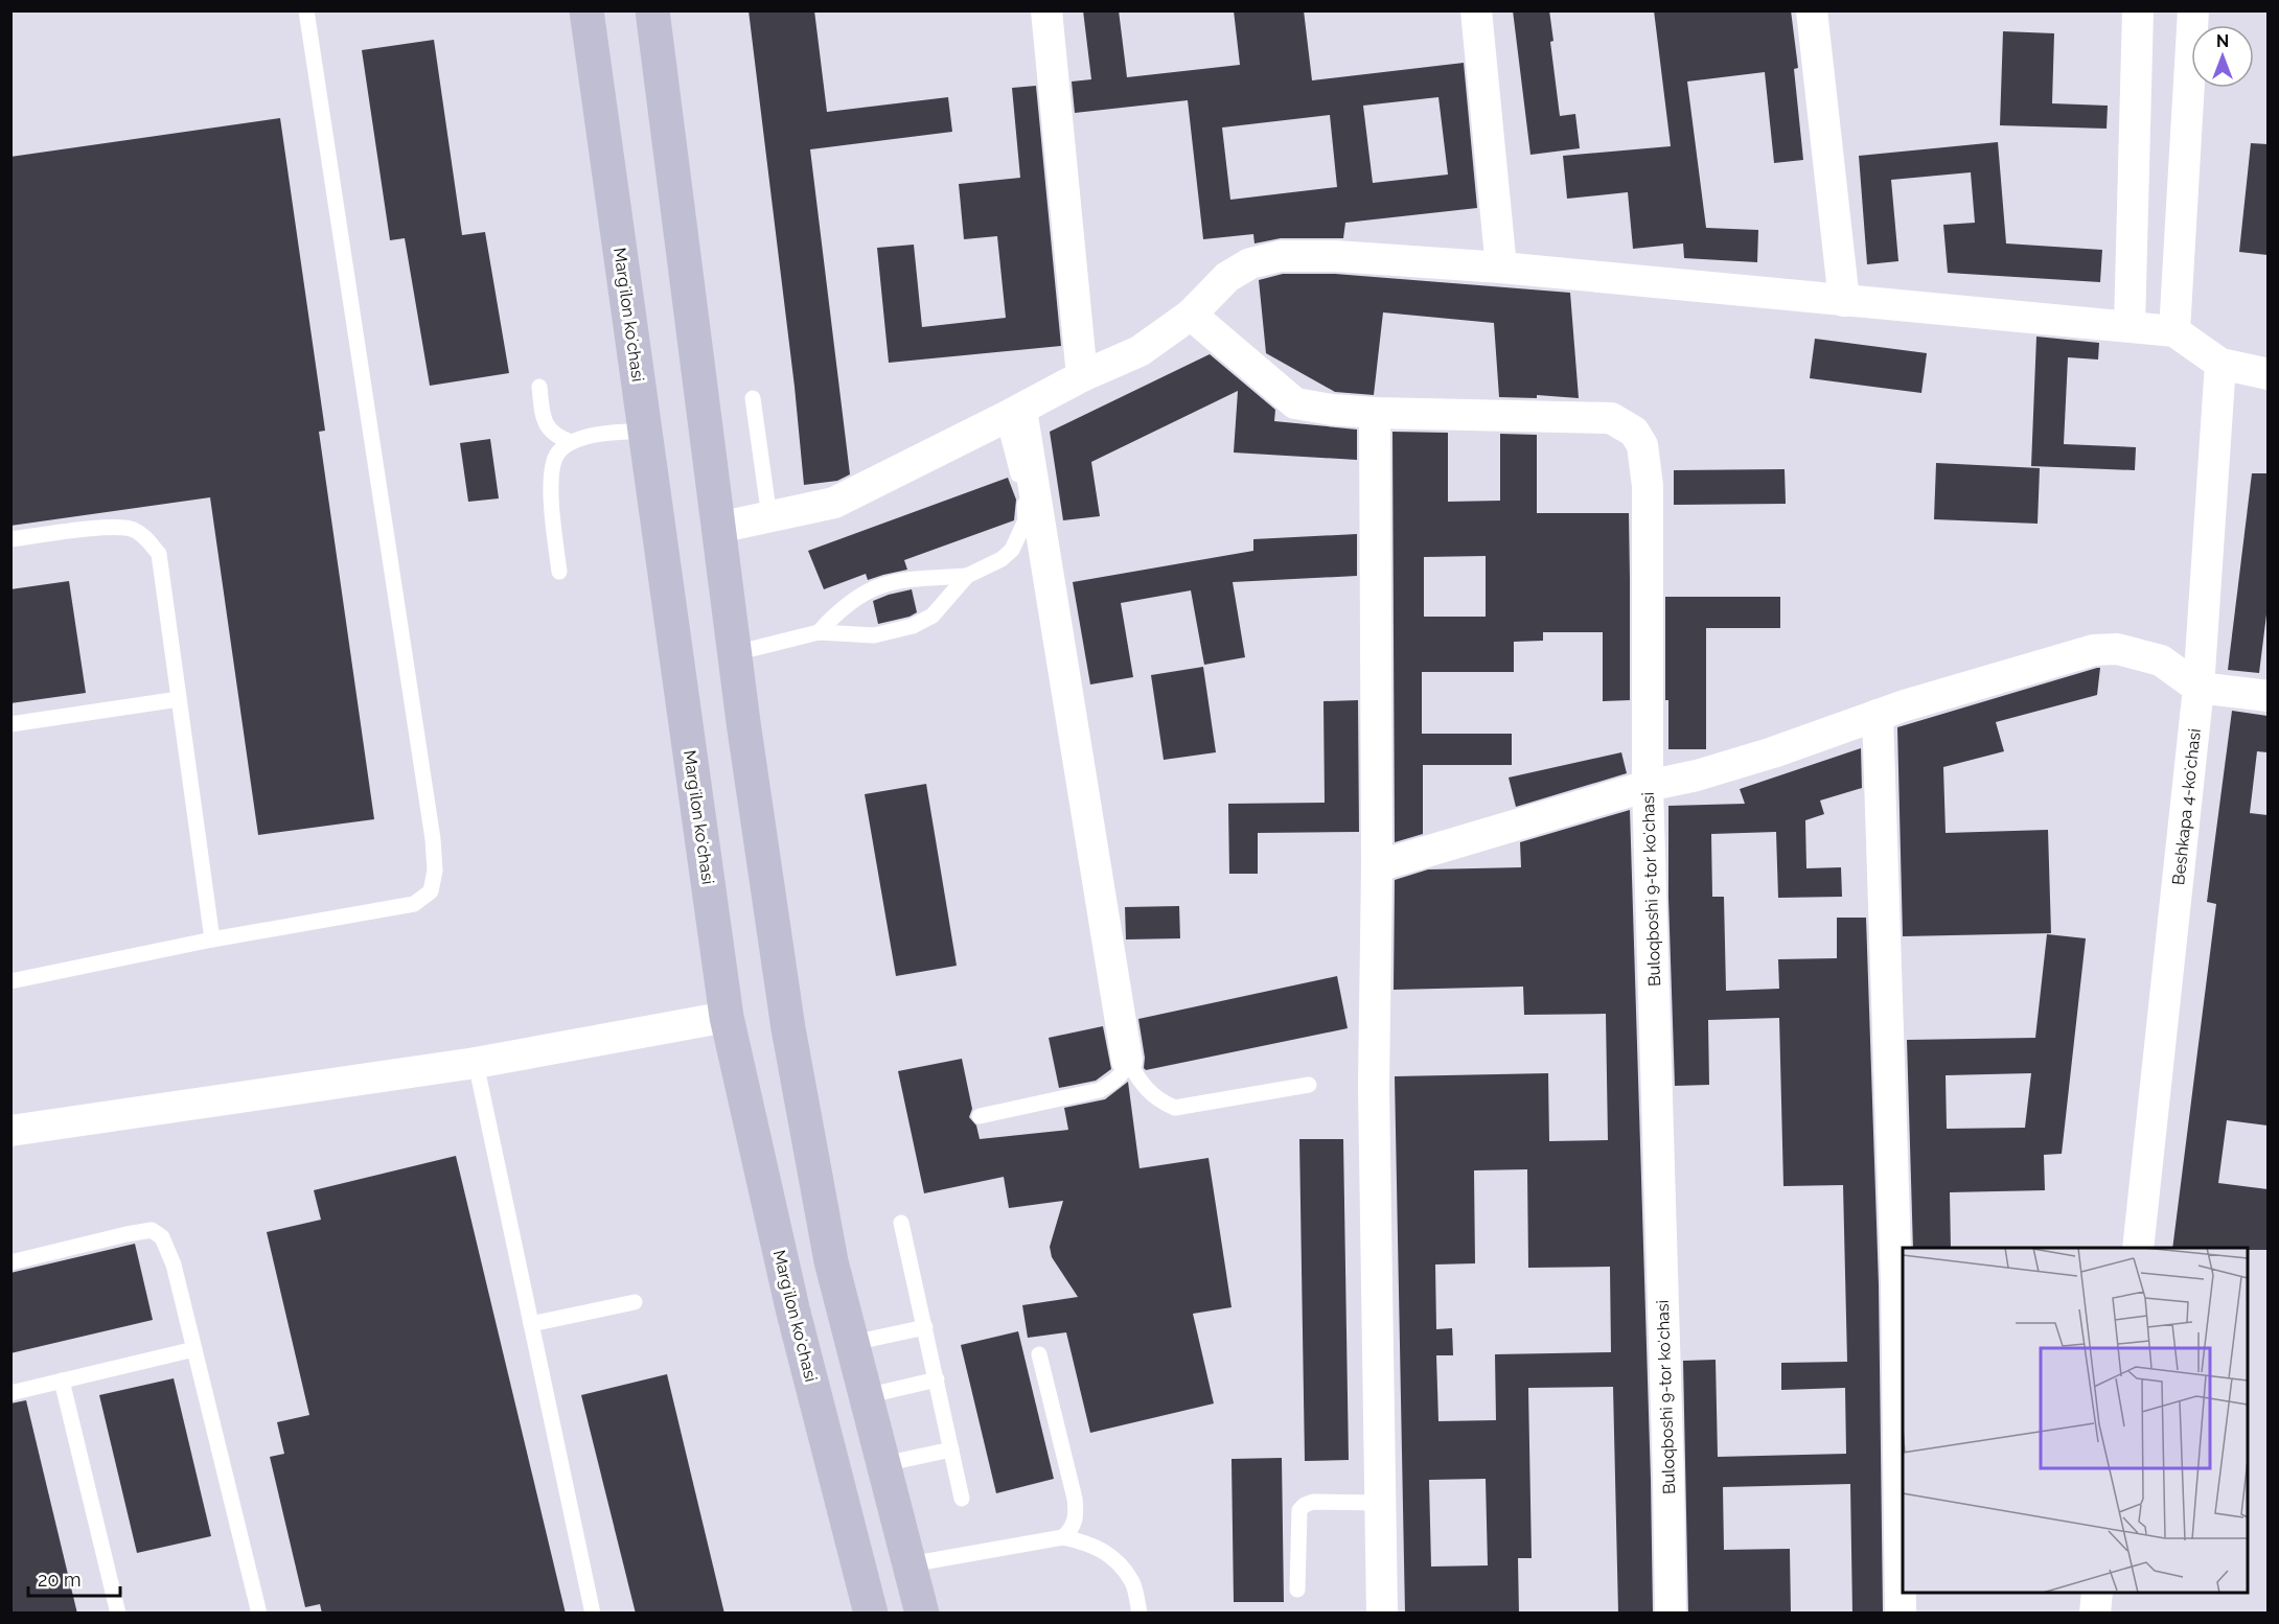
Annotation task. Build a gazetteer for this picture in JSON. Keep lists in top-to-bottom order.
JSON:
{
  "streets": {
    "main road": ["Margʻilon koʻchasi"],
    "street": ["Beshkapa 4-koʻchasi", "Buloqboshi 9-tor koʻchasi"]
  },
  "scale_bar": "20 m",
  "north": "top"
}
